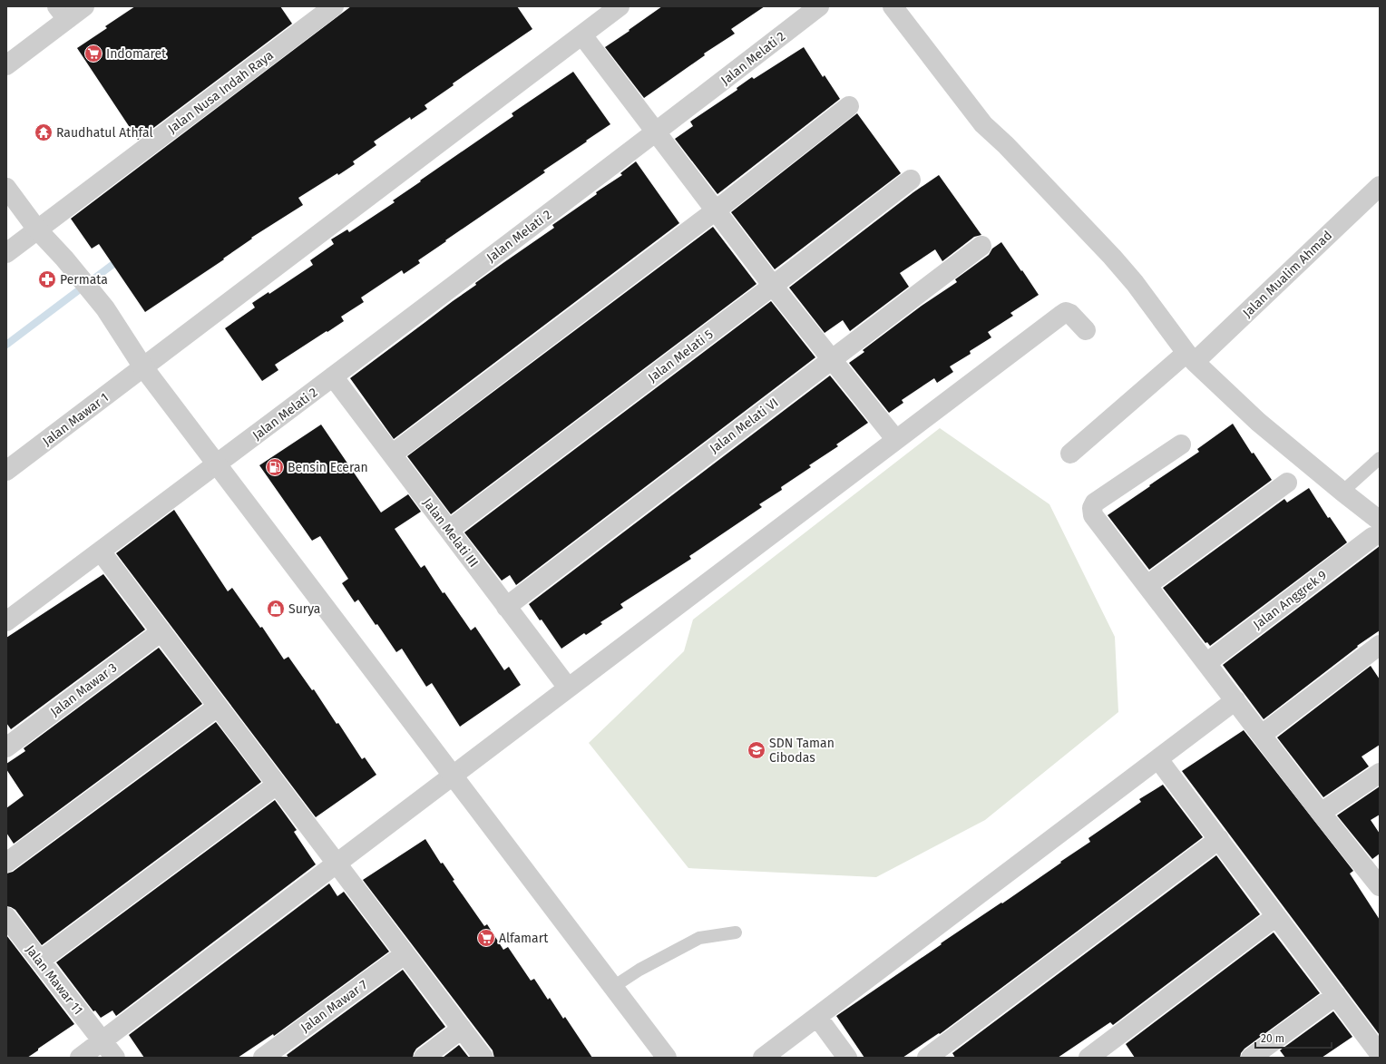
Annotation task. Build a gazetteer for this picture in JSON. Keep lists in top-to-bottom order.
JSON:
{
  "streets": {
    "street": [
      "Jalan Melati 2",
      "Jalan Nusa Indah Raya",
      "Jalan Mualim Ahmad",
      "Jalan Melati 5",
      "Jalan Mawar 1",
      "Jalan Melati VI",
      "Jalan Melati III",
      "Jalan Anggrek 9",
      "Jalan Mawar 3",
      "Jalan Mawar 11",
      "Jalan Mawar 7"
    ]
  },
  "crossings": [
    ["Jalan Melati 2", "Jalan Melati III"],
    ["Jalan Melati 5", "Jalan Melati III"],
    ["Jalan Melati VI", "Jalan Melati III"]
  ],
  "places": {
    "supermarket": ["Indomaret", "Alfamart"],
    "temple": ["Raudhatul Athfal"],
    "pharmacy": ["Permata"],
    "fuel station": ["Bensin Eceran"],
    "shop": ["Surya"],
    "school or university": ["SDN Taman Cibodas"]
  },
  "scale_bar": "20 m"
}
